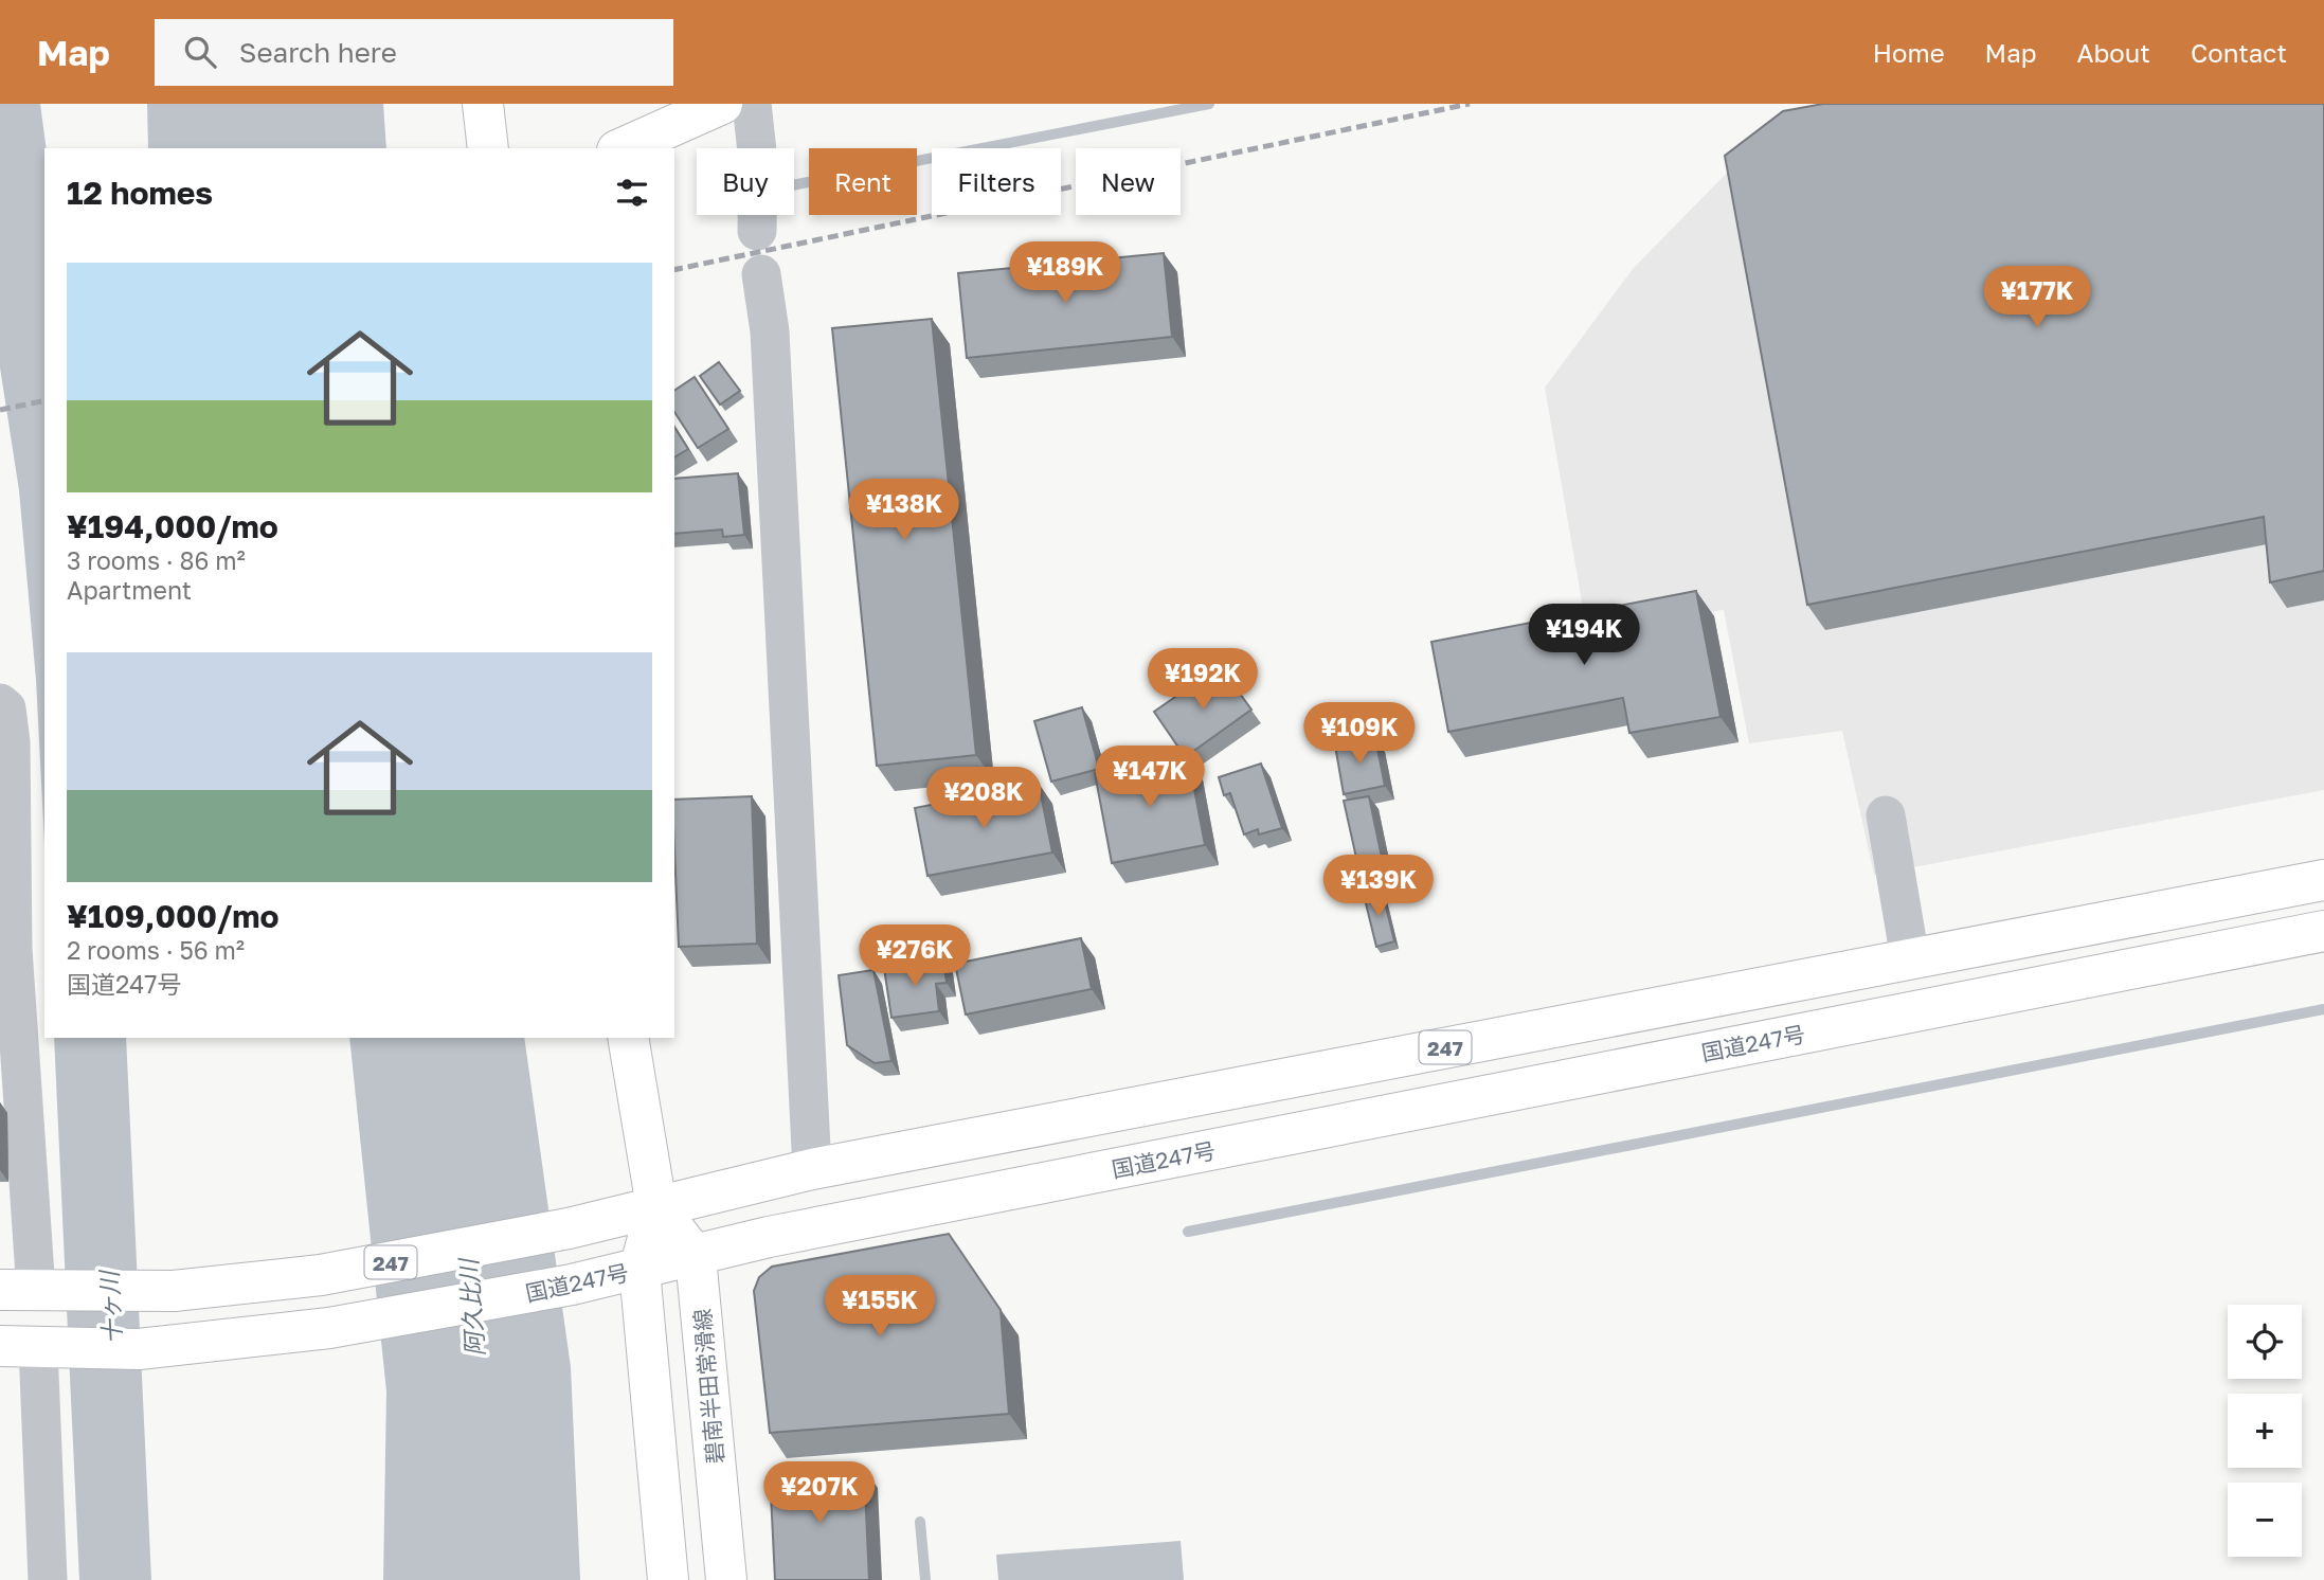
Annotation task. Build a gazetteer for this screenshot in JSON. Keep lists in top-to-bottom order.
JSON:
{
  "streets": {
    "main road": ["国道247号", "247", "碧南半田常滑線"]
  },
  "crossings": [
    ["国道247号", "碧南半田常滑線"]
  ],
  "water": ["十ヶ川", "阿久比川"],
  "page": {
    "header": "Map",
    "search": "Search here",
    "nav": [
      "Home",
      "Map",
      "About",
      "Contact"
    ],
    "chip": [
      "Buy",
      "Rent",
      "Filters",
      "New"
    ],
    "heading": "12 homes",
    "list": [
      {
        "name": "¥194,000/mo",
        "note": "3 rooms · 86 m² · Apartment"
      },
      {
        "name": "¥109,000/mo",
        "note": "2 rooms · 56 m² · 国道247号"
      }
    ],
    "price": [
      "¥189K",
      "¥177K",
      "¥138K",
      "¥194K",
      "¥192K",
      "¥109K",
      "¥147K",
      "¥208K",
      "¥139K",
      "¥276K",
      "¥155K",
      "¥207K"
    ],
    "map_buttons": ["+", "−"]
  }
}
